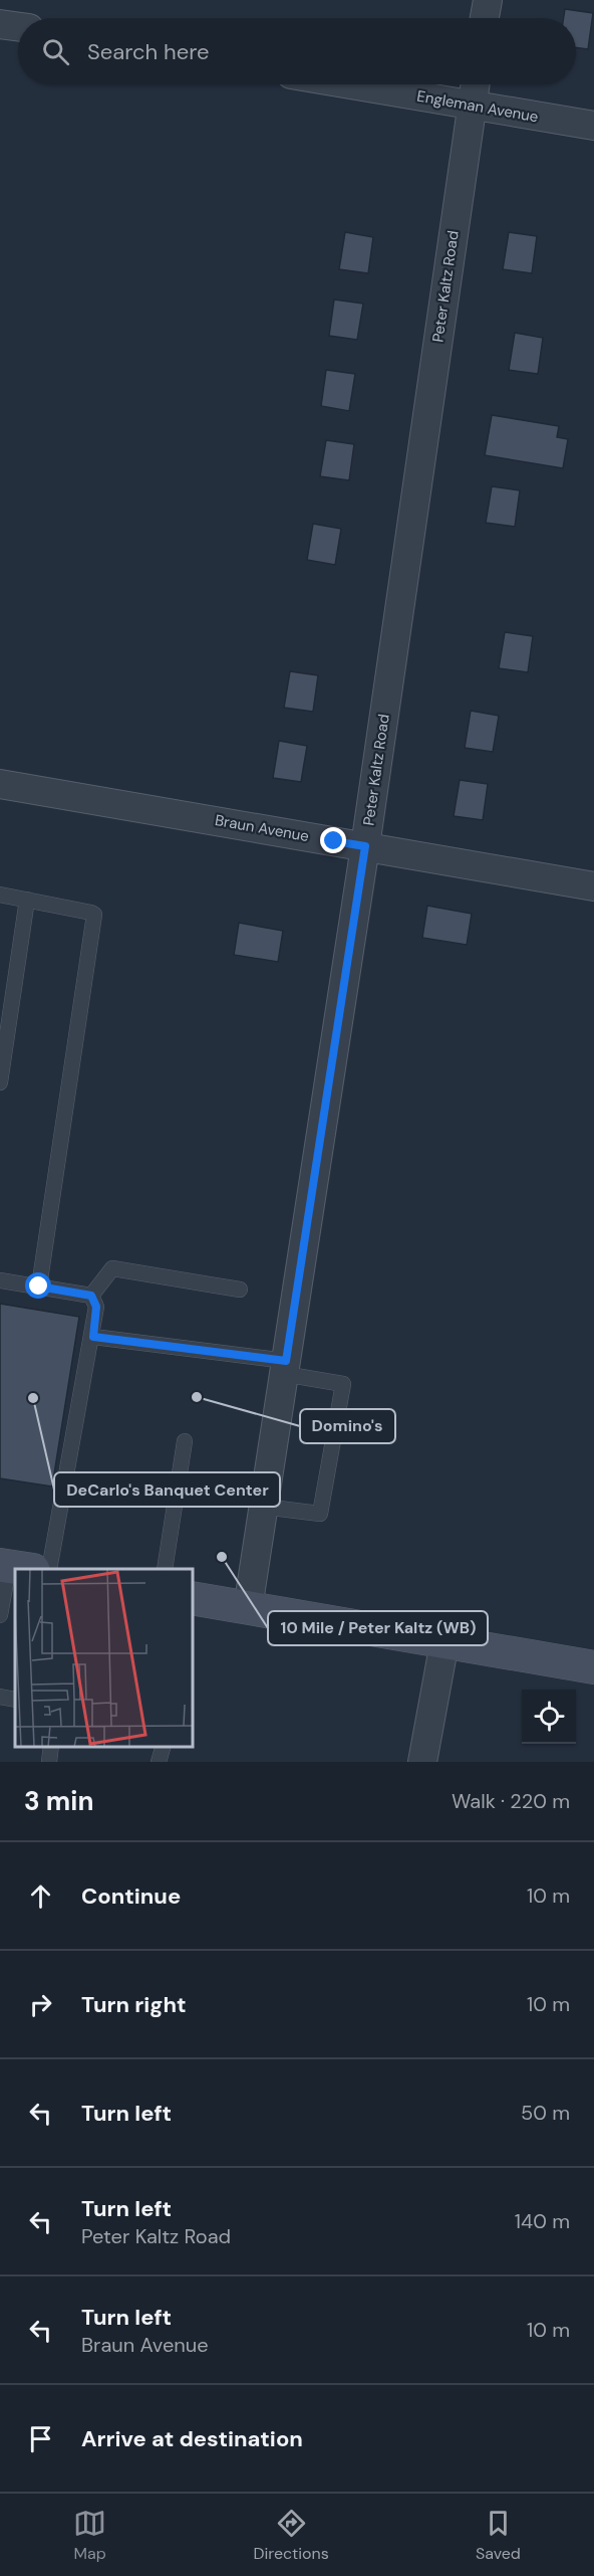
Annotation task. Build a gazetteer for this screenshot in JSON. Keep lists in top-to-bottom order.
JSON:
{
  "streets": {
    "street": ["Engleman Avenue", "Peter Kaltz Road", "Braun Avenue"]
  },
  "crossings": [
    ["Engleman Avenue", "Peter Kaltz Road"],
    ["Peter Kaltz Road", "Braun Avenue"]
  ],
  "places": ["Domino's", "DeCarlo's Banquet Center", "10 Mile / Peter Kaltz (WB)"],
  "page": {
    "search": "Search here",
    "heading": ["3 min", "Walk · 220 m"],
    "list": [
      ["Continue", "10 m"],
      ["Turn right", "10 m"],
      ["Turn left", "50 m"],
      ["Turn left", "Peter Kaltz Road", "140 m"],
      ["Turn left", "Braun Avenue", "10 m"],
      "Arrive at destination"
    ],
    "nav": ["Map", "Directions", "Saved"]
  }
}
